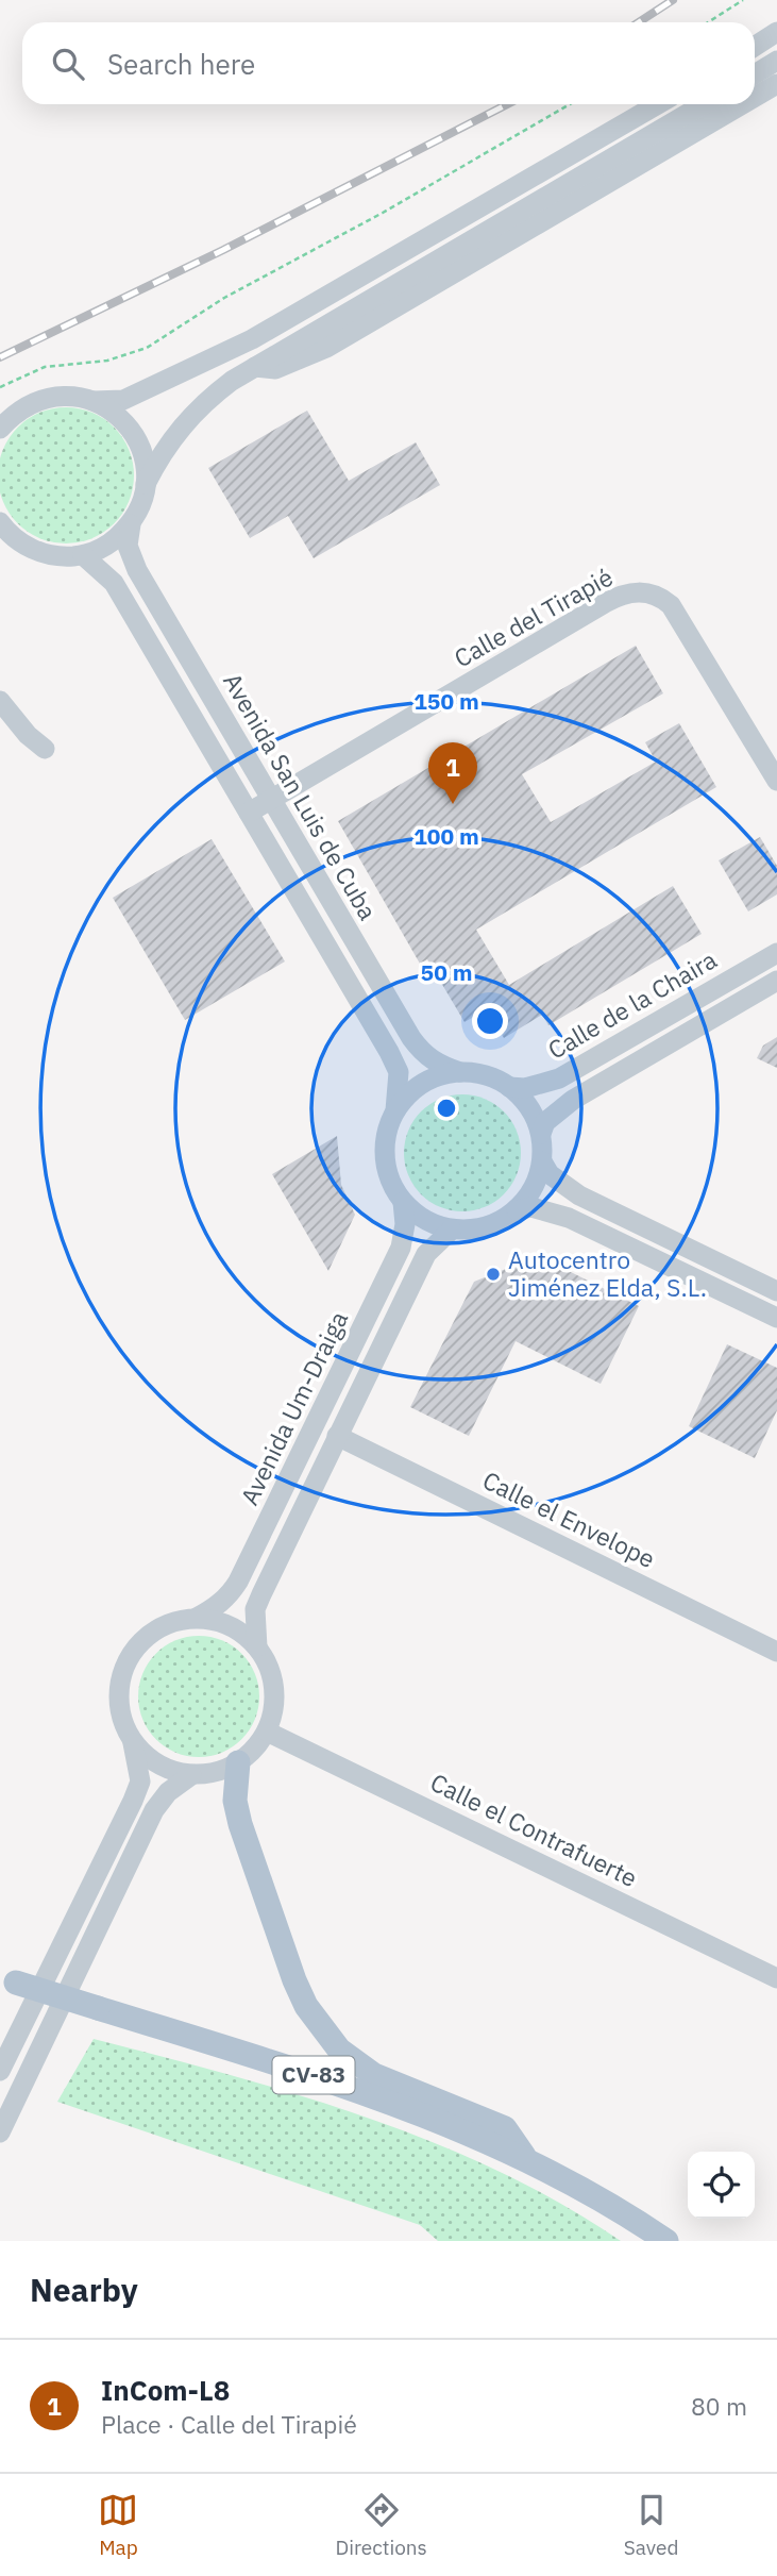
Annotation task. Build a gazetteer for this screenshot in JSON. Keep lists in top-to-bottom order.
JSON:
{
  "streets": {
    "main road": ["CV-83"],
    "street": [
      "Calle del Tirapié",
      "Avenida San Luis de Cuba",
      "Calle de la Chaira",
      "Avenida Um-Draiga",
      "Calle el Envelope",
      "Calle el Contrafuerte"
    ]
  },
  "crossings": [
    ["Calle del Tirapié", "Avenida San Luis de Cuba"],
    ["Avenida San Luis de Cuba", "Calle de la Chaira"],
    ["Avenida San Luis de Cuba", "Avenida Um-Draiga"],
    ["Calle de la Chaira", "Avenida Um-Draiga"],
    ["Avenida Um-Draiga", "Calle el Envelope"],
    ["Avenida Um-Draiga", "Calle el Contrafuerte"]
  ],
  "places": ["Autocentro Jiménez Elda, S.L."],
  "page": {
    "search": "Search here",
    "pins": "1",
    "heading": "Nearby",
    "list": [
      {
        "mark": "1",
        "name": "InCom-L8",
        "note": "Place · Calle del Tirapié",
        "value": "80 m"
      }
    ],
    "nav": ["Map", "Directions", "Saved"]
  },
  "rings": ["150 m", "100 m", "50 m"]
}
